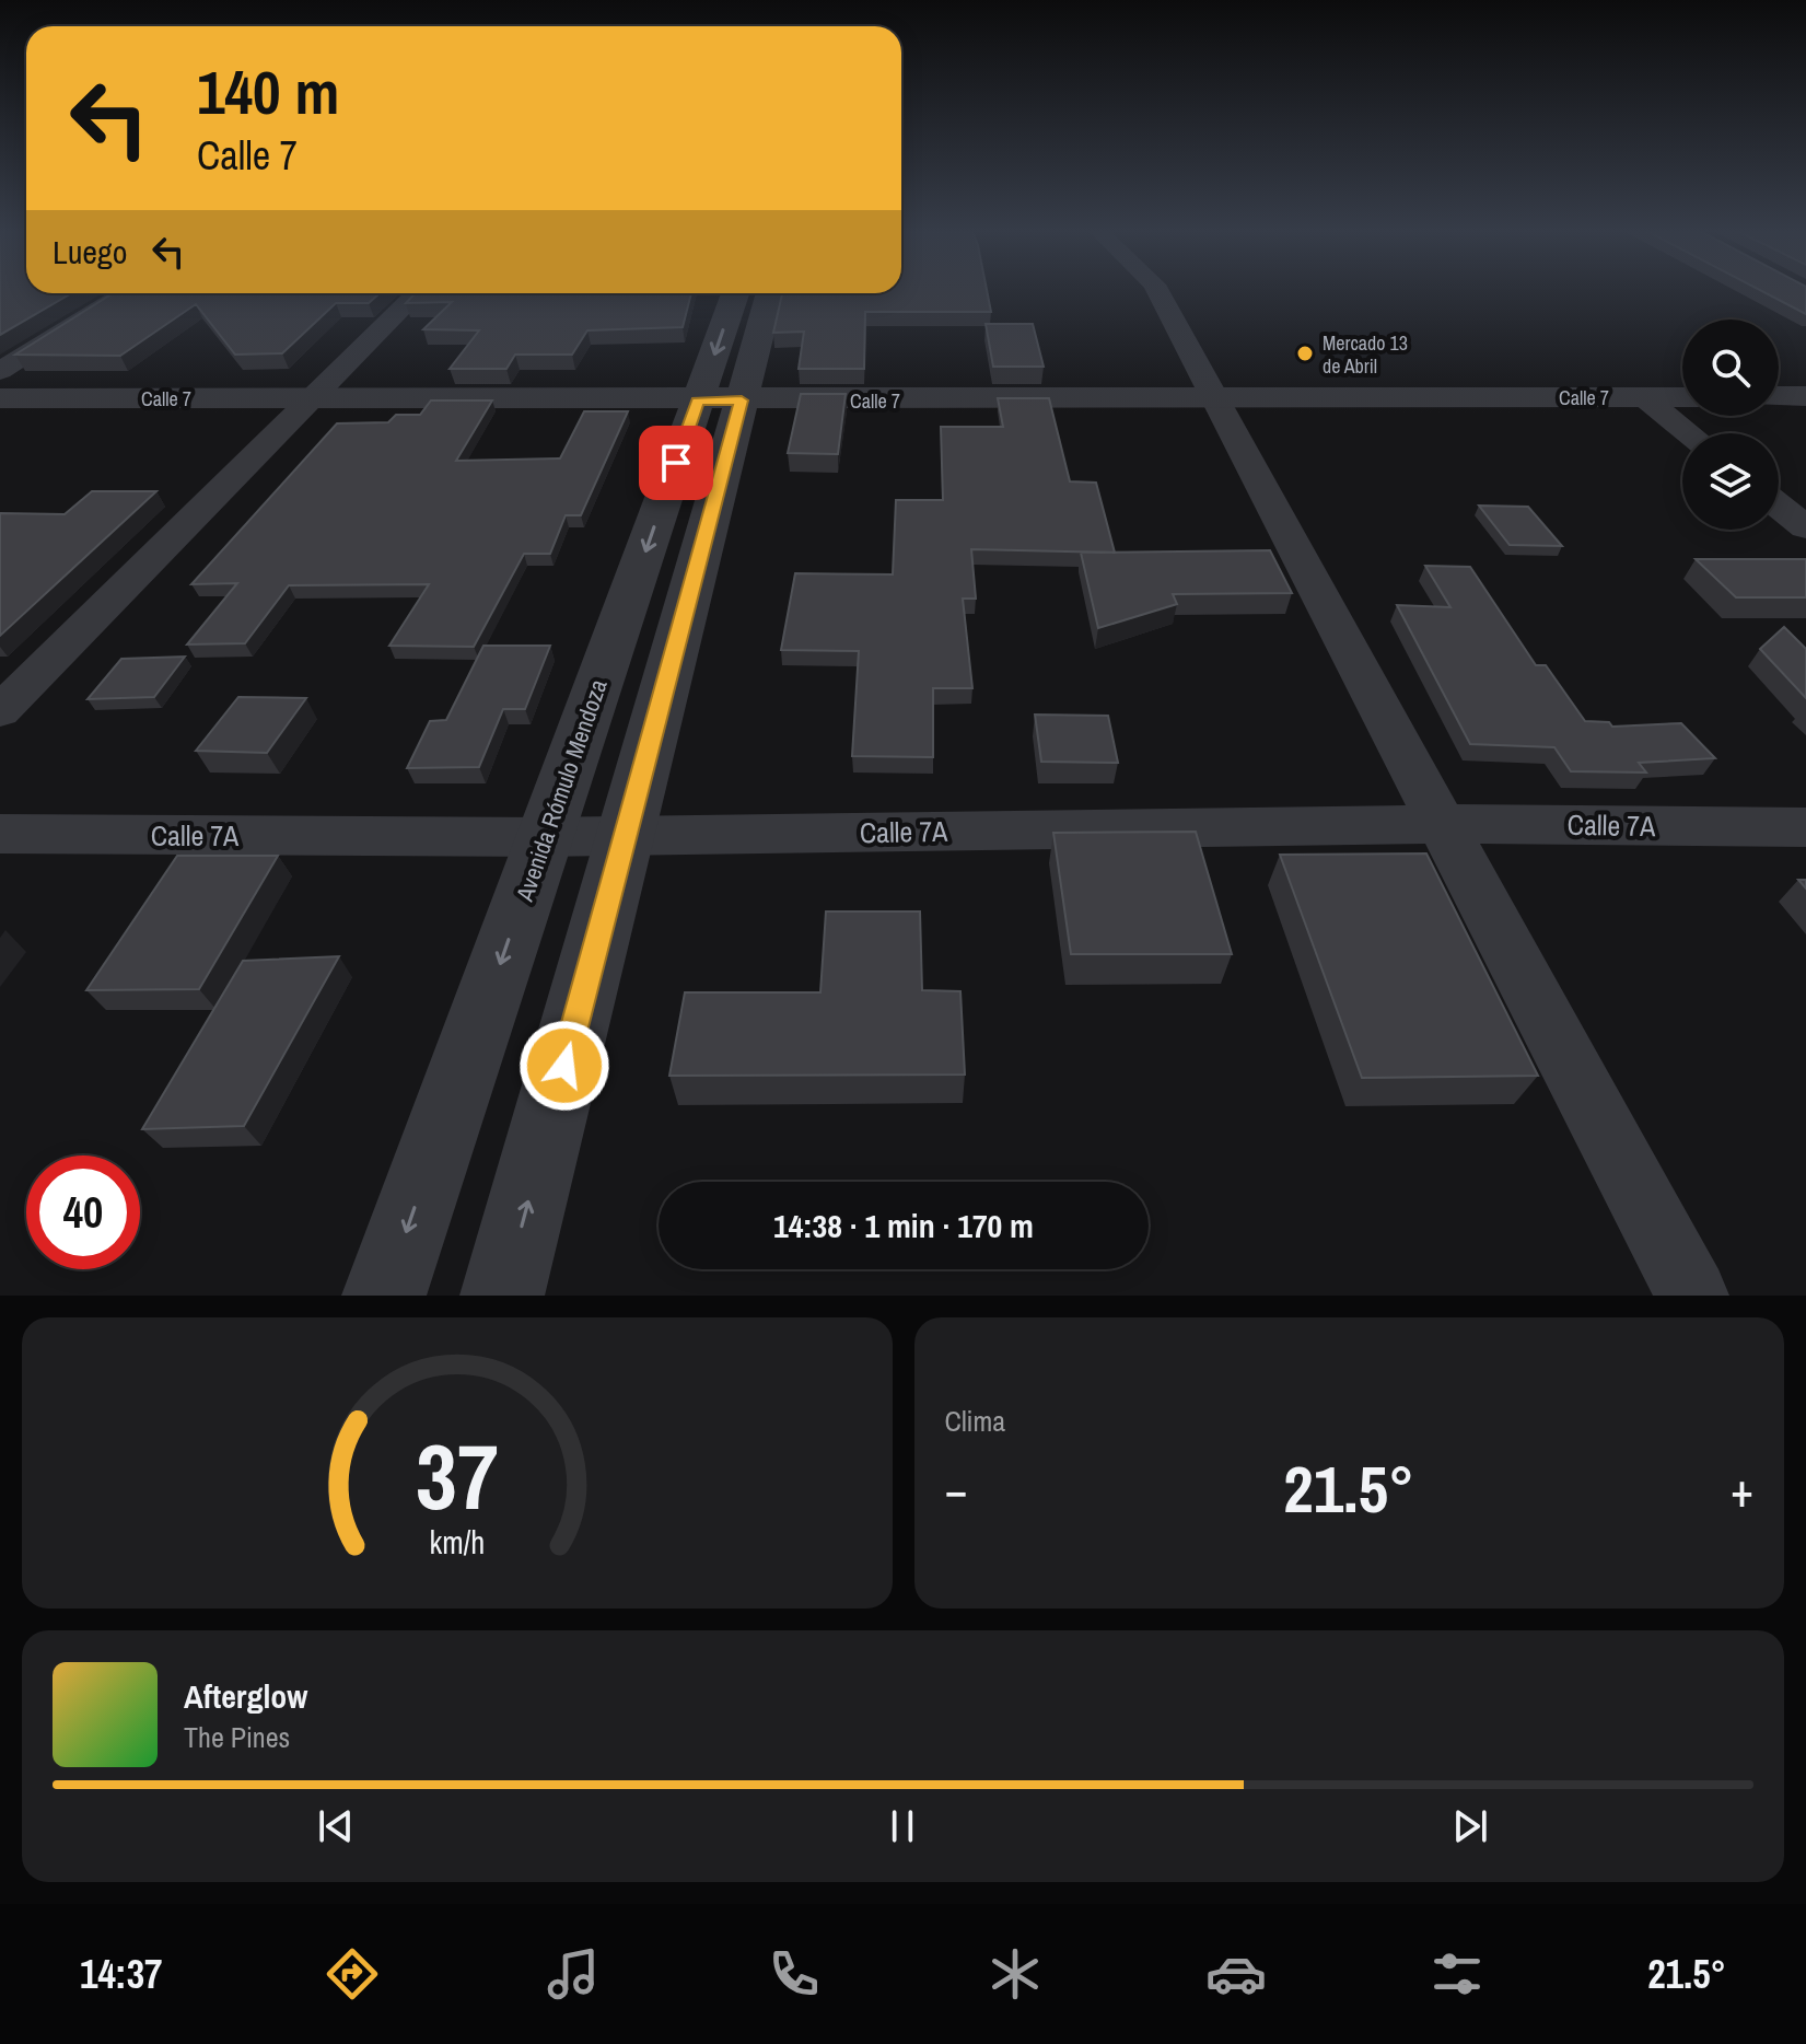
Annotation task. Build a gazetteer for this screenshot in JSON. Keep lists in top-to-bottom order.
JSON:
{
  "streets": {
    "street": ["Calle 7", "Avenida Rómulo Mendoza", "Calle 7A"]
  },
  "crossings": [
    ["Calle 7", "Avenida Rómulo Mendoza"],
    ["Avenida Rómulo Mendoza", "Calle 7A"]
  ],
  "places": ["Mercado 13 de Abril"],
  "page": {
    "turn": ["140 m", "Calle 7"],
    "then": "Luego",
    "limit": "40",
    "trip": "14:38 · 1 min · 170 m",
    "tile": "Clima",
    "heat": ["−", "21.5°", "+"],
    "song": ["Afterglow", "The Pines"],
    "tabs": ["14:37", "21.5°"],
    "gauge": ["37", "km/h"]
  }
}
